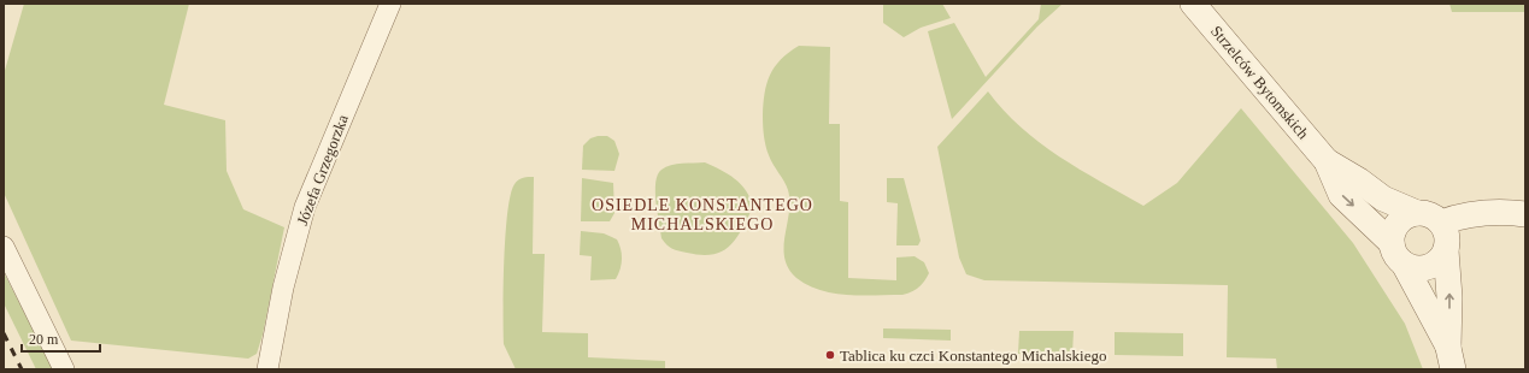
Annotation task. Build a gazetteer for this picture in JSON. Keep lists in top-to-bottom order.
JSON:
{
  "streets": {
    "street": ["Strzelców Bytomskich", "Józefa Grzegorzka"]
  },
  "districts": ["OSIEDLE KONSTANTEGO MICHALSKIEGO"],
  "places": ["Tablica ku czci Konstantego Michalskiego"],
  "scale_bar": "20 m"
}
